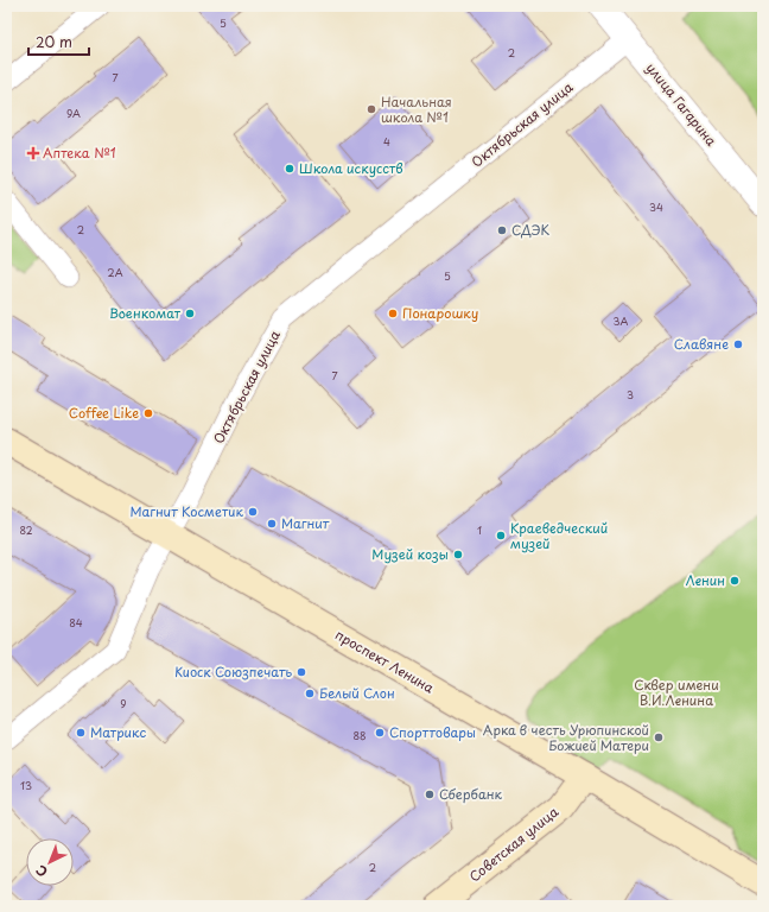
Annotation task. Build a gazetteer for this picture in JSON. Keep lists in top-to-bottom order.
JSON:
{
  "streets": {
    "main road": ["проспект Ленина", "Советская улица"],
    "street": ["улица Гагарина", "Октябрьская улица"]
  },
  "crossings": [
    ["улица Гагарина", "Октябрьская улица"],
    ["Октябрьская улица", "проспект Ленина"],
    ["проспект Ленина", "Советская улица"]
  ],
  "parks": ["Сквер имени В.И.Ленина"],
  "places": {
    "other": [
      "Начальная школа №1",
      "Школа искусств",
      "СДЭК",
      "Военкомат",
      "Понарошку",
      "Славяне",
      "Coffee Like",
      "Магнит Косметик",
      "Магнит",
      "Краеведческий музей",
      "Музей козы",
      "Ленин",
      "Киоск Союзпечать",
      "Белый Слон",
      "Матрикс",
      "Спорттовары",
      "Арка в честь Урюпинской Божией Матери",
      "Сбербанк"
    ],
    "health": ["Аптека №1"]
  },
  "house_numbers": [
    "5",
    "2",
    "7",
    "9А",
    "4",
    "34",
    "2",
    "2А",
    "5",
    "3А",
    "7",
    "3",
    "82",
    "1",
    "84",
    "9",
    "88",
    "13",
    "2"
  ],
  "scale_bar": "20 m",
  "north": "bottom left"
}
